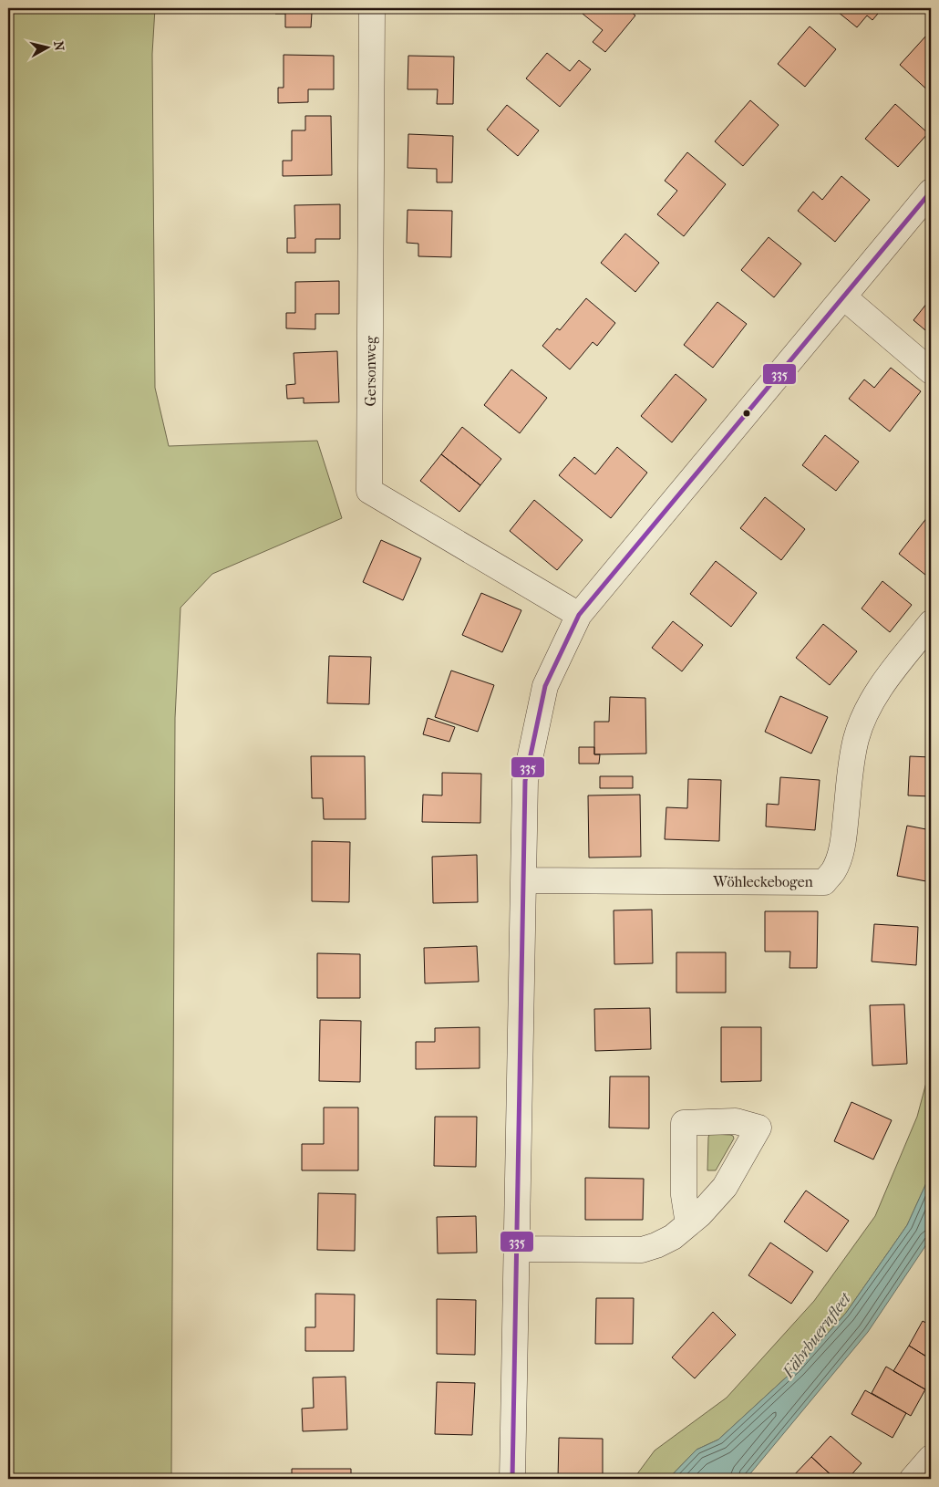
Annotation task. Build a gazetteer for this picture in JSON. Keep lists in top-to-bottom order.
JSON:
{
  "streets": {
    "street": ["Gersonweg", "Wöhleckebogen"]
  },
  "water": ["Fährbuernfleet"],
  "lines": ["transit line 335"],
  "north": "right"
}
